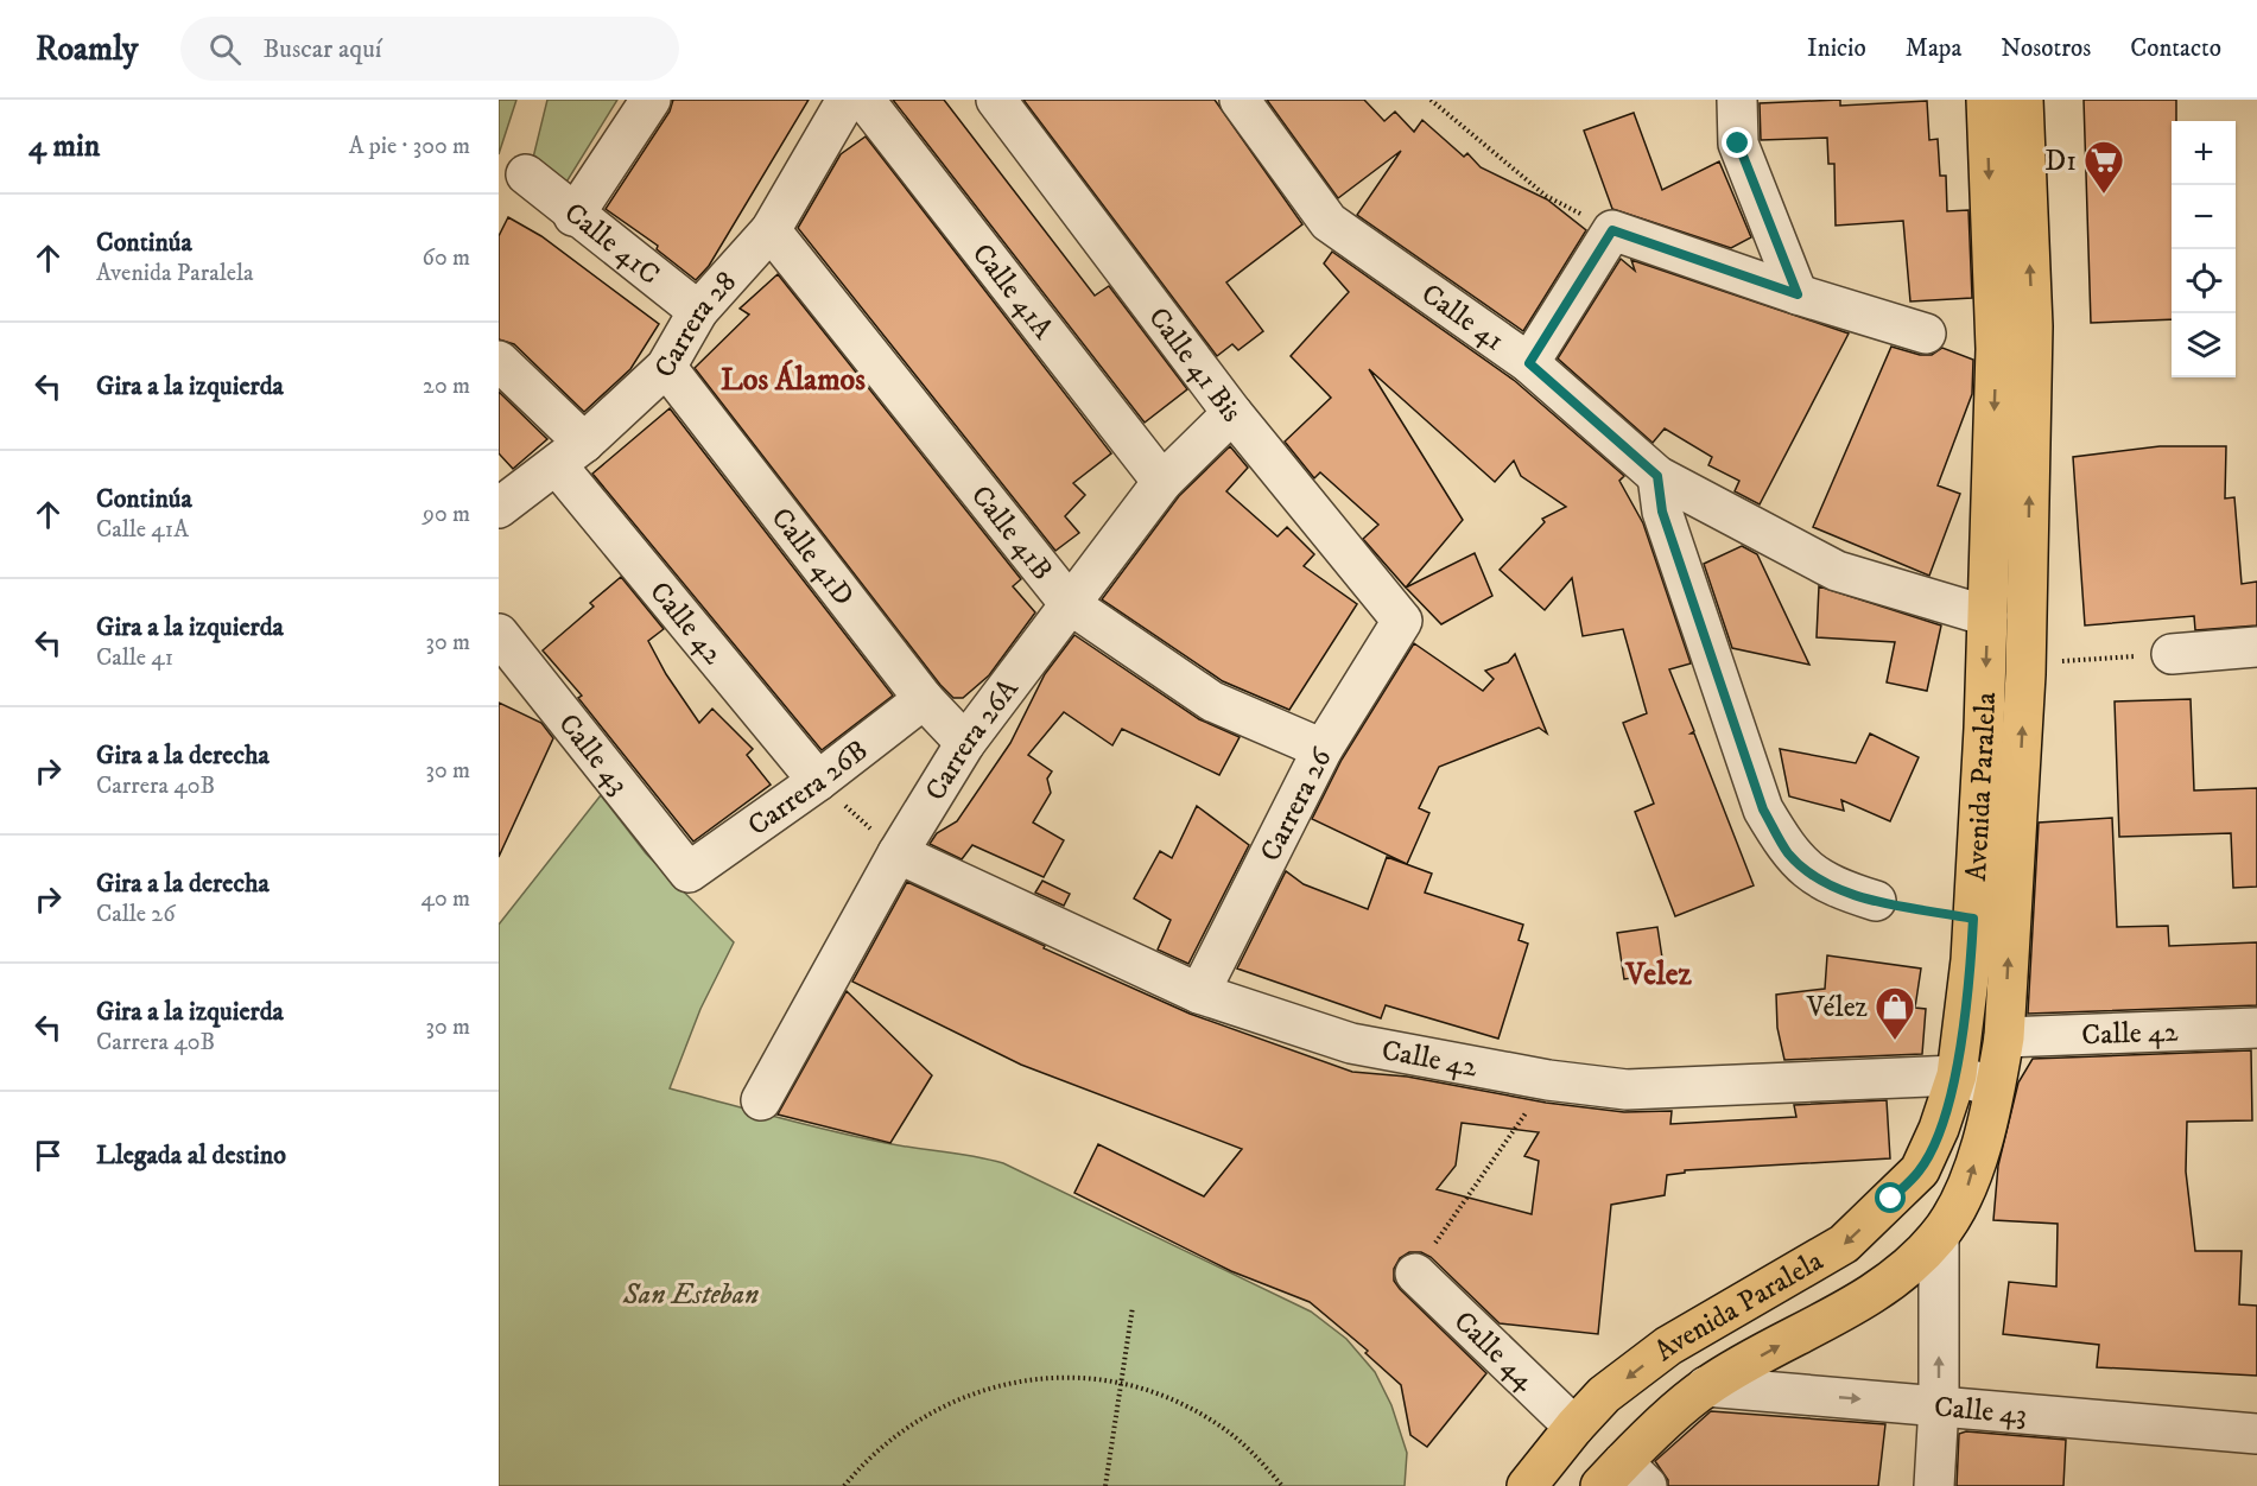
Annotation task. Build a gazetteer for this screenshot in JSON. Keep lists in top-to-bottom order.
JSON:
{
  "streets": {
    "main road": ["Avenida Paralela"],
    "street": [
      "Calle 41C",
      "Calle 41A",
      "Calle 41",
      "Carrera 28",
      "Calle 41 Bis",
      "Calle 41B",
      "Calle 41D",
      "Calle 42",
      "Carrera 26A",
      "Calle 43",
      "Carrera 26B",
      "Carrera 26",
      "Calle 44"
    ]
  },
  "crossings": [
    ["Calle 41C", "Carrera 28"],
    ["Calle 41A", "Carrera 26A"],
    ["Calle 41", "Avenida Paralela"],
    ["Carrera 28", "Calle 41B"],
    ["Carrera 28", "Calle 41D"],
    ["Carrera 28", "Calle 42"],
    ["Calle 41 Bis", "Carrera 26A"],
    ["Calle 41 Bis", "Carrera 26"],
    ["Calle 41B", "Carrera 26A"],
    ["Calle 41B", "Carrera 26"],
    ["Calle 41D", "Carrera 26A"],
    ["Calle 41D", "Carrera 26B"],
    ["Calle 42", "Carrera 26A"],
    ["Calle 42", "Carrera 26B"],
    ["Calle 42", "Avenida Paralela"],
    ["Calle 42", "Carrera 26"],
    ["Calle 43", "Carrera 26B"],
    ["Calle 43", "Avenida Paralela"],
    ["Avenida Paralela", "Calle 44"]
  ],
  "districts": ["Los Álamos", "Velez"],
  "parks": ["San Esteban"],
  "places": {
    "supermarket": ["D1"],
    "shop": ["Vélez"]
  },
  "page": {
    "header": "Roamly",
    "search": "Buscar aquí",
    "nav": [
      "Inicio",
      "Mapa",
      "Nosotros",
      "Contacto"
    ],
    "heading": ["4 min", "A pie · 300 m"],
    "map_buttons": ["+", "−"],
    "list": [
      ["Continúa", "Avenida Paralela", "60 m"],
      ["Gira a la izquierda", "20 m"],
      ["Continúa", "Calle 41A", "90 m"],
      ["Gira a la izquierda", "Calle 41", "30 m"],
      ["Gira a la derecha", "Carrera 40B", "30 m"],
      ["Gira a la derecha", "Calle 26", "40 m"],
      ["Gira a la izquierda", "Carrera 40B", "30 m"],
      "Llegada al destino"
    ]
  }
}
